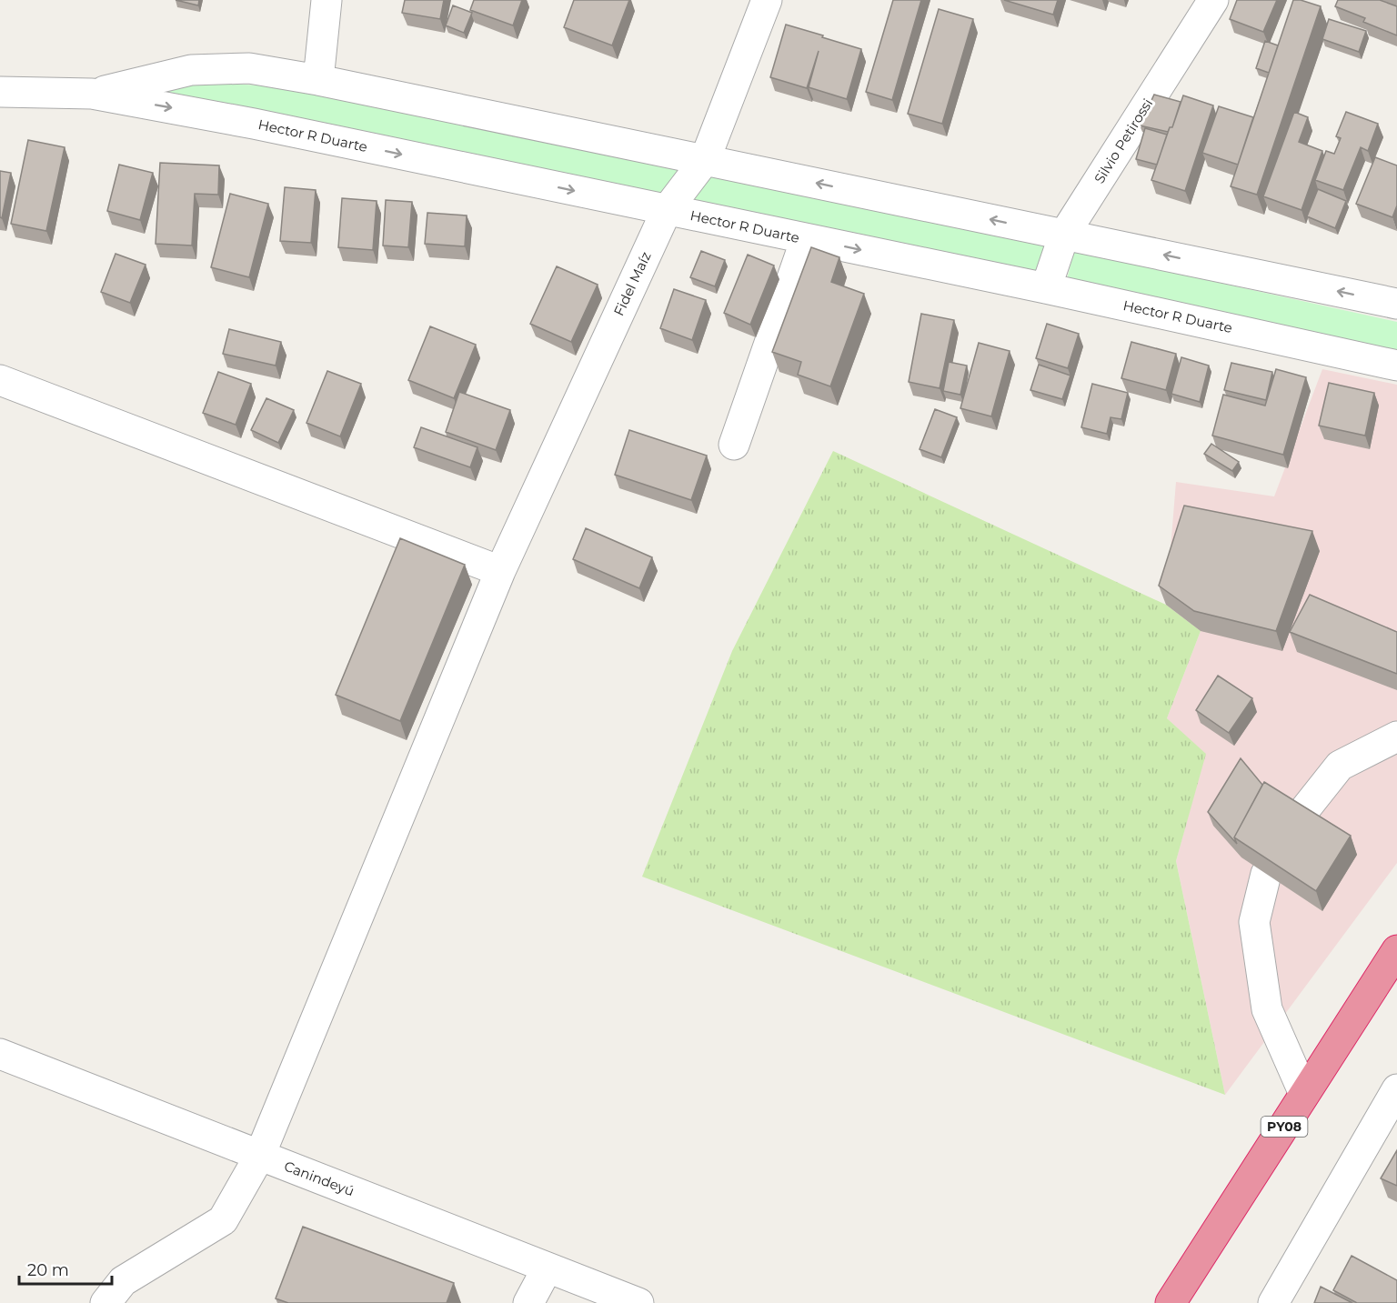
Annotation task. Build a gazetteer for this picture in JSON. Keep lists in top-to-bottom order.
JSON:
{
  "streets": {
    "highway": ["PY08"],
    "street": [
      "Hector R Duarte",
      "Silvio Petirossi",
      "Fidel Maíz",
      "Canindeyú"
    ]
  },
  "crossings": [
    ["Hector R Duarte", "Silvio Petirossi"],
    ["Hector R Duarte", "Fidel Maíz"],
    ["Fidel Maíz", "Canindeyú"]
  ],
  "scale_bar": "20 m"
}
